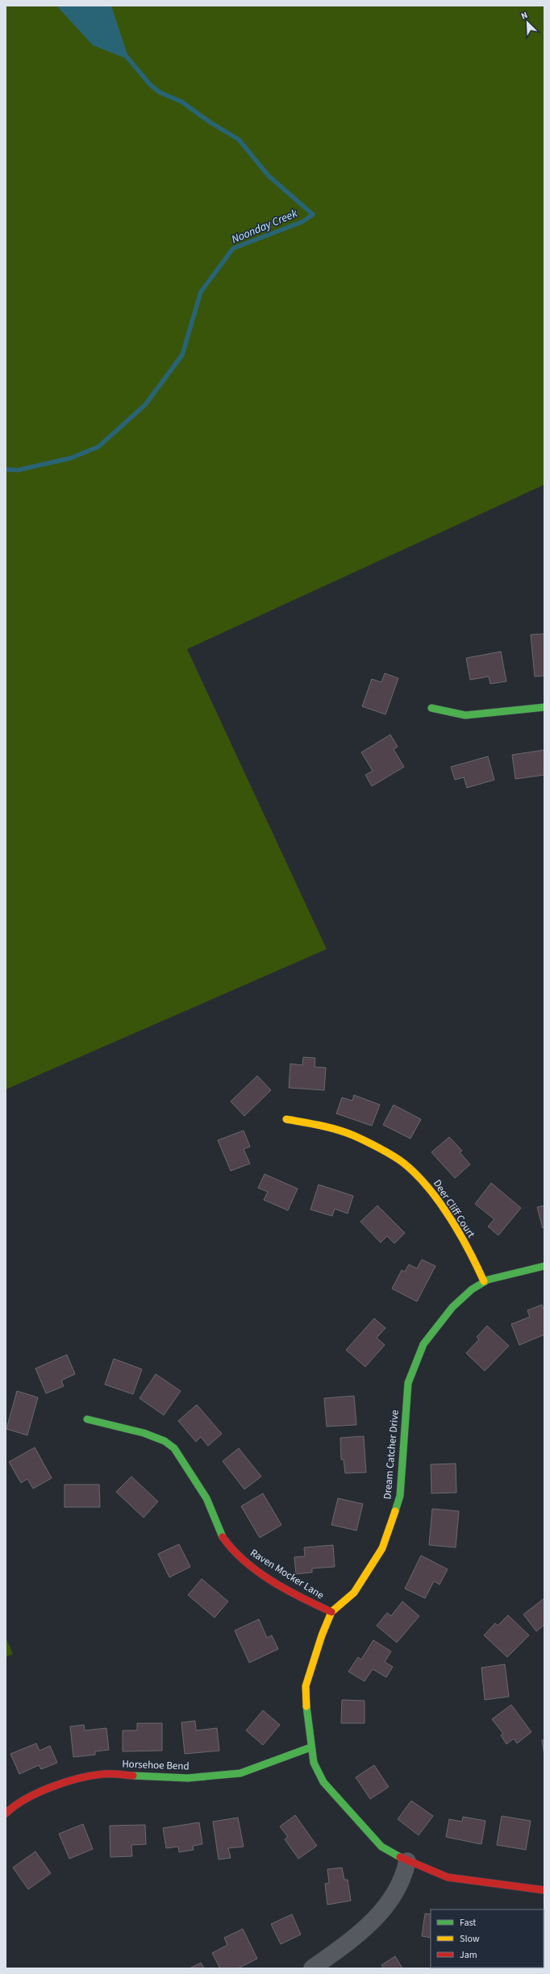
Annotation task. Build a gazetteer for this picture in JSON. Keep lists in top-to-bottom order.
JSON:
{
  "streets": {
    "street": [
      "Deer Cliff Court",
      "Dream Catcher Drive",
      "Raven Mocker Lane",
      "Horsehoe Bend"
    ]
  },
  "crossings": [
    ["Deer Cliff Court", "Dream Catcher Drive"],
    ["Dream Catcher Drive", "Raven Mocker Lane"],
    ["Dream Catcher Drive", "Horsehoe Bend"]
  ],
  "water": ["Noonday Creek"],
  "legend": ["Fast", "Slow", "Jam"],
  "north": "top left"
}
